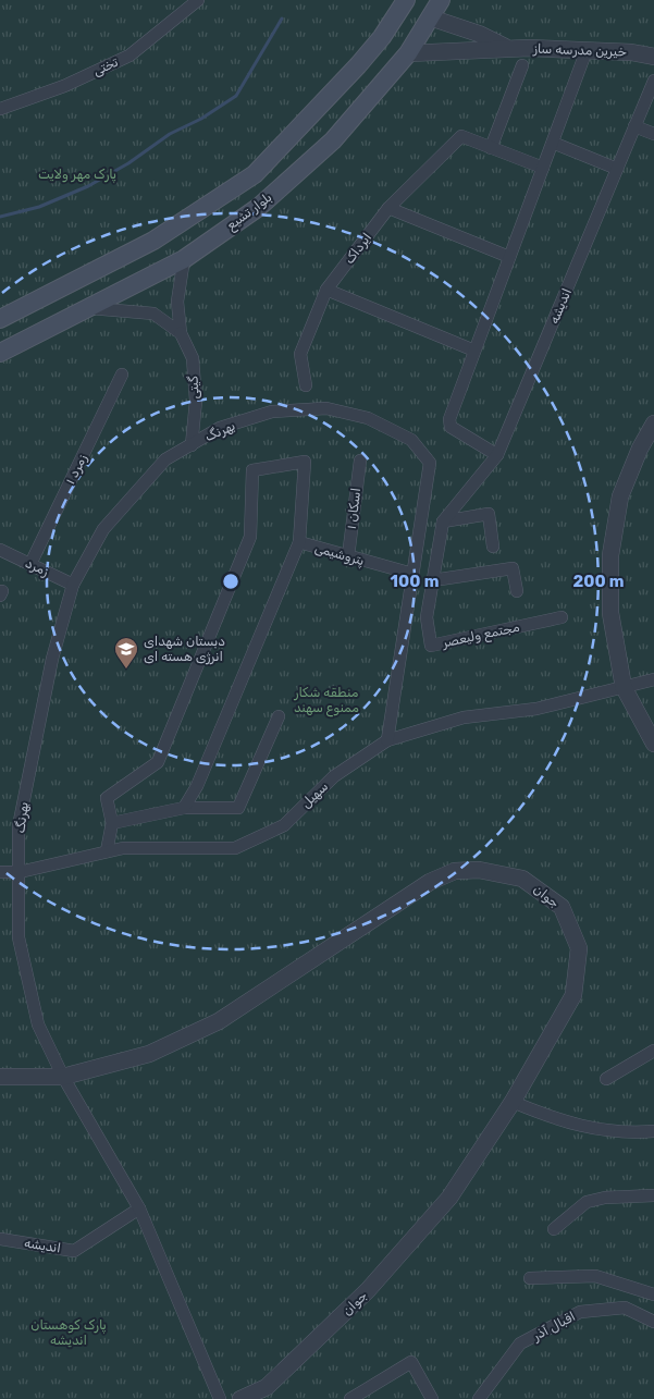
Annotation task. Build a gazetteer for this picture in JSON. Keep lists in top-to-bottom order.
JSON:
{
  "streets": {
    "main road": ["بلوار تشیع"],
    "street": [
      "خیرین مدرسه ساز",
      "تختی",
      "ایرداک",
      "اندیشه",
      "گیتی",
      "بهرنگ",
      "زمرد ۱",
      "اسکان ۱",
      "پتروشیمی",
      "زمرد",
      "مجتمع ولیعصر",
      "سهیل",
      "جوان",
      "اقبال آذر"
    ]
  },
  "crossings": [
    ["خیرین مدرسه ساز", "بلوار تشیع"],
    ["بلوار تشیع", "گیتی"],
    ["اندیشه", "بهرنگ"],
    ["اندیشه", "مجتمع ولیعصر"],
    ["گیتی", "بهرنگ"],
    ["بهرنگ", "پتروشیمی"],
    ["بهرنگ", "زمرد"],
    ["بهرنگ", "سهیل"],
    ["بهرنگ", "جوان"],
    ["زمرد ۱", "زمرد"],
    ["اسکان ۱", "پتروشیمی"]
  ],
  "parks": ["پارک مهر ولایت", "منطقه شکار ممنوع سهند", "پارک کوهستان اندیشه"],
  "places": {
    "school or university": ["دبستان شهدای انرژی هسته ای"]
  },
  "rings": ["100 m", "200 m"]
}
